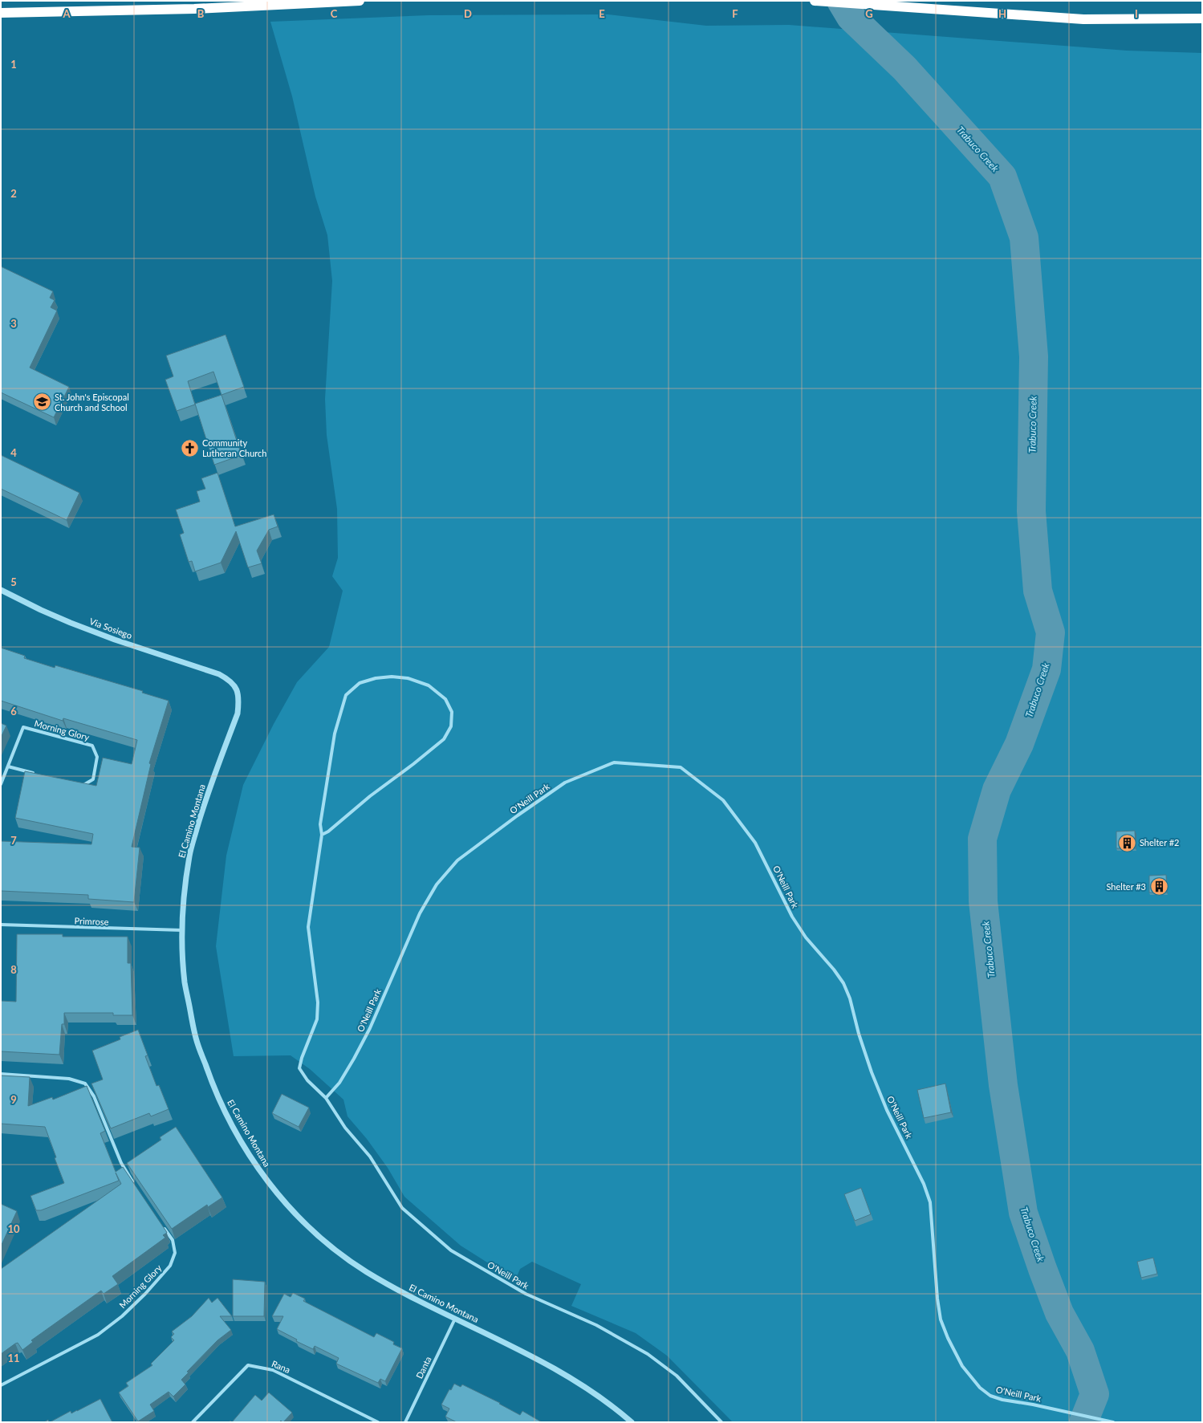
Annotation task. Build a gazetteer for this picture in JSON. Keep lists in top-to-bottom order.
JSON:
{
  "streets": {
    "street": [
      "Via Sosiego",
      "Morning Glory",
      "O'Neill Park",
      "El Camino Montana",
      "Primrose",
      "Rana",
      "Danta"
    ]
  },
  "crossings": [
    ["Via Sosiego", "El Camino Montana"],
    ["El Camino Montana", "Primrose"],
    ["El Camino Montana", "Danta"]
  ],
  "water": ["Trabuco Creek"],
  "places": {
    "school or university": ["St. John's Episcopal Church and School"],
    "church": ["Community Lutheran Church"],
    "building": ["Shelter #2", "Shelter #3"]
  },
  "grid": {
    "columns": [
      "A",
      "B",
      "C",
      "D",
      "E",
      "F",
      "G",
      "H",
      "I"
    ],
    "rows": [
      "1",
      "2",
      "3",
      "4",
      "5",
      "6",
      "7",
      "8",
      "9",
      "10",
      "11"
    ]
  }
}
